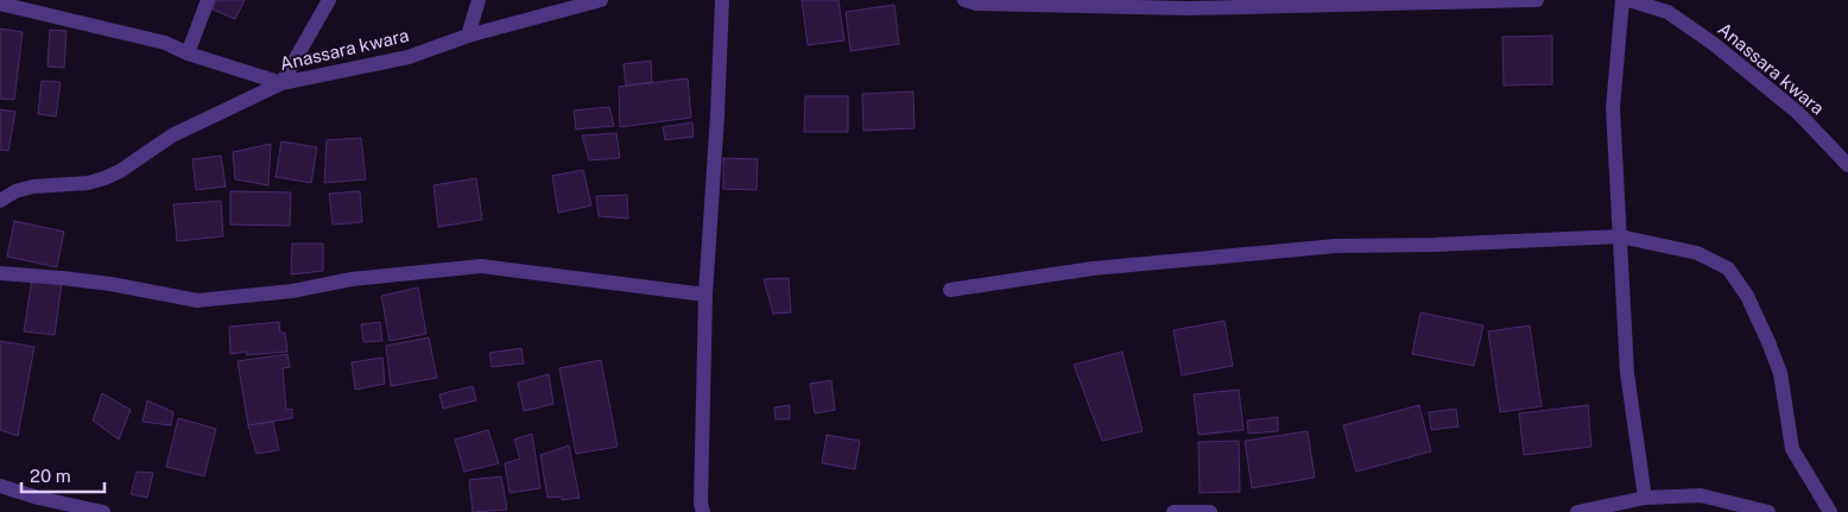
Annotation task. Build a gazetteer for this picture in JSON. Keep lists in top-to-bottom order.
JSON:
{
  "streets": {
    "street": ["Anassara kwara"]
  },
  "scale_bar": "20 m"
}
